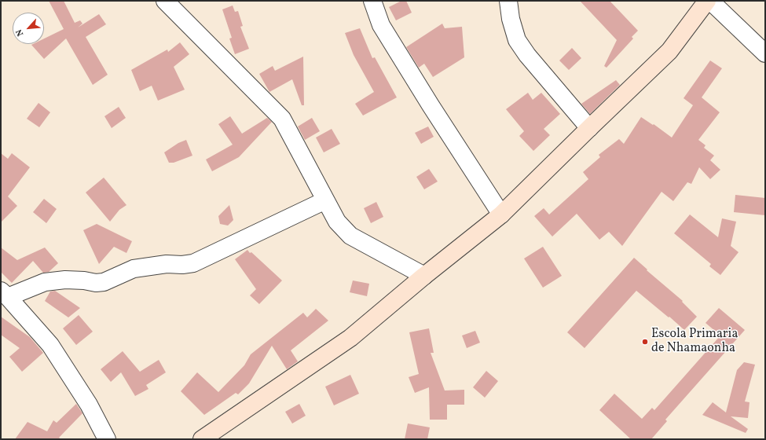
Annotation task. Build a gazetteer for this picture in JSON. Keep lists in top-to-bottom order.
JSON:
{
  "places": ["Escola Primaria de Nhamaonha"],
  "north": "bottom left"
}
